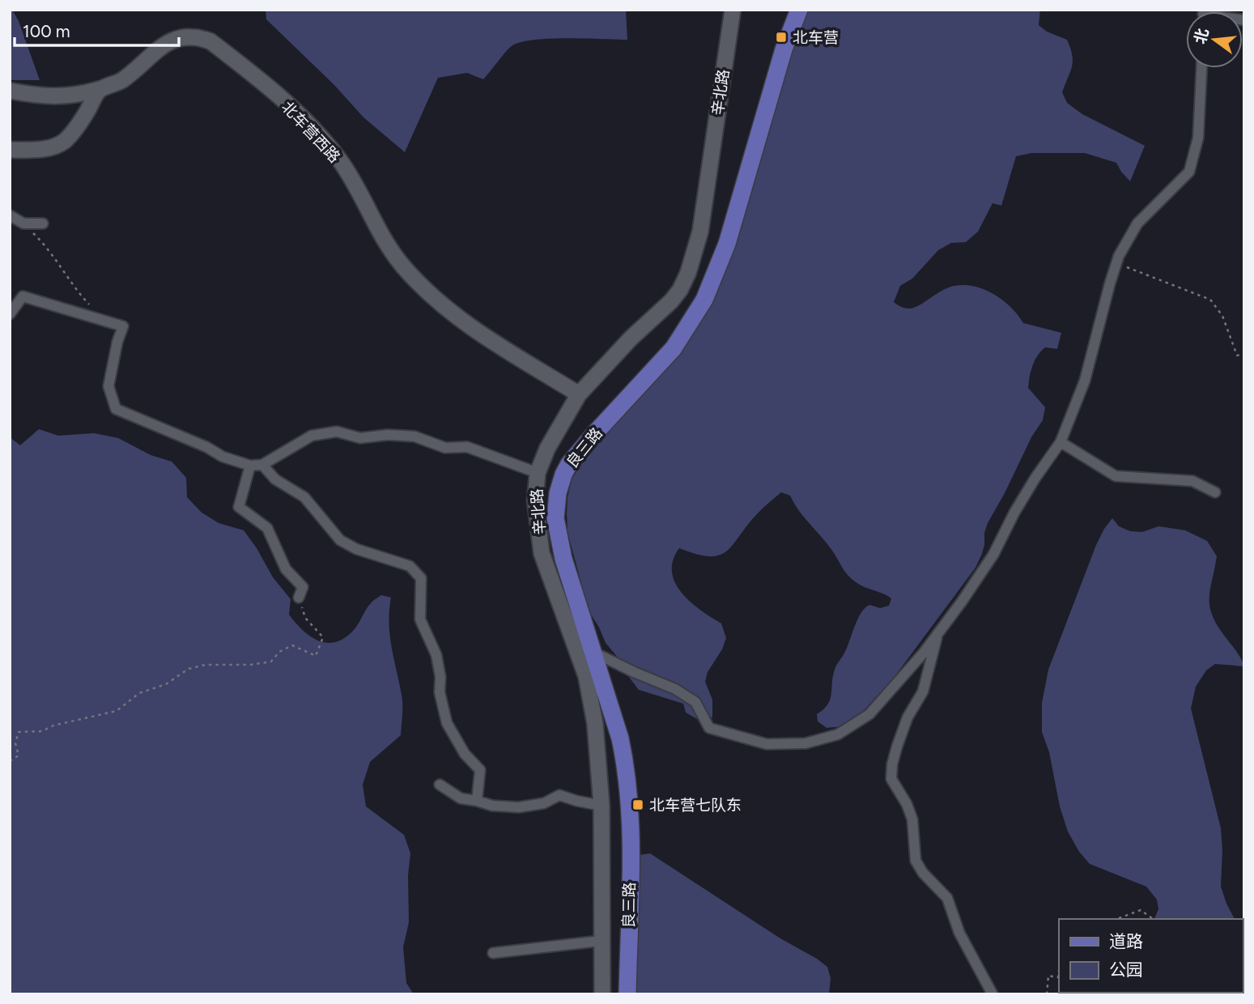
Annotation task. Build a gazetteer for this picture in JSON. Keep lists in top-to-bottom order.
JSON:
{
  "streets": {
    "main road": ["良三路"],
    "street": ["辛北路", "北车营西路"]
  },
  "crossings": [
    ["辛北路", "北车营西路"]
  ],
  "places": {
    "transit": ["北车营", "北车营七队东"]
  },
  "legend": ["道路", "公园"],
  "scale_bar": "100 m",
  "north": "left"
}
